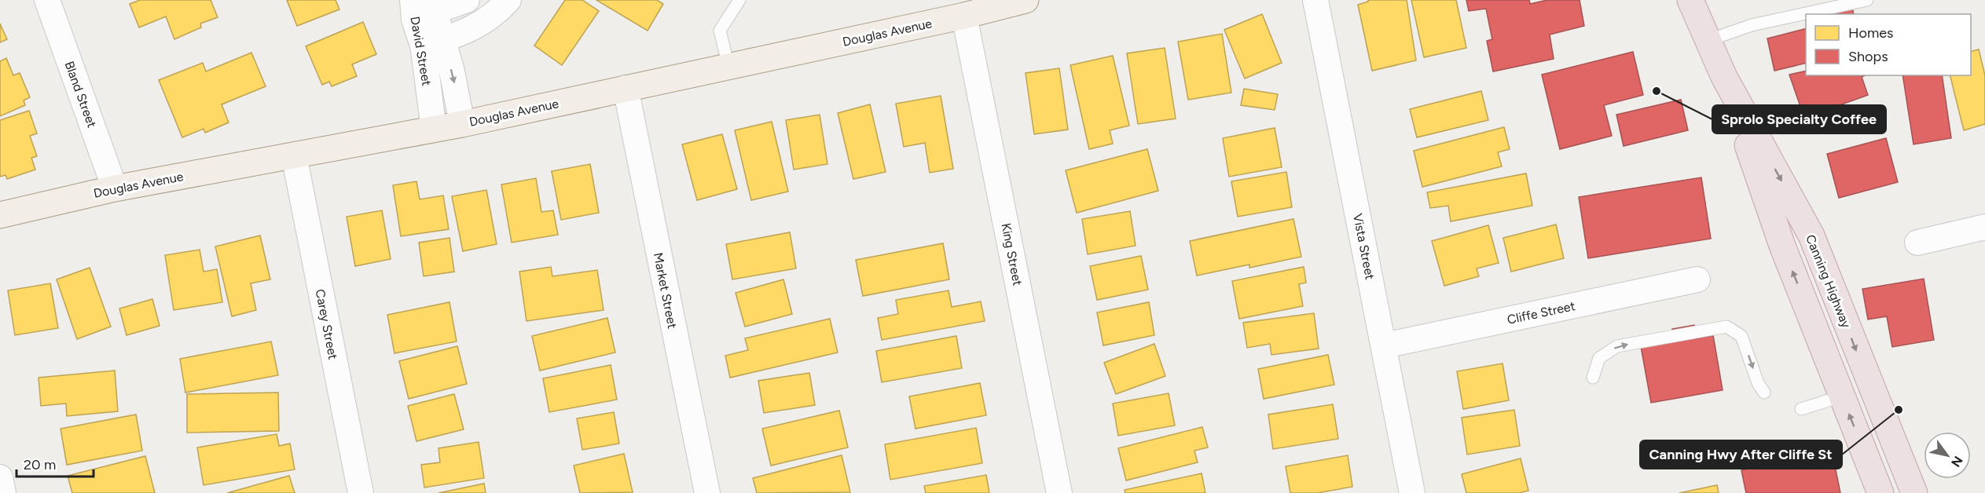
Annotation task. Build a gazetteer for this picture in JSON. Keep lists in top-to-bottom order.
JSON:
{
  "streets": {
    "highway": ["Canning Highway"],
    "main road": ["Douglas Avenue"],
    "street": [
      "David Street",
      "Bland Street",
      "Vista Street",
      "King Street",
      "Market Street",
      "Cliffe Street",
      "Carey Street"
    ]
  },
  "crossings": [
    ["Douglas Avenue", "David Street"],
    ["Douglas Avenue", "Bland Street"],
    ["Douglas Avenue", "King Street"],
    ["Douglas Avenue", "Market Street"],
    ["Douglas Avenue", "Carey Street"],
    ["Vista Street", "Cliffe Street"]
  ],
  "places": ["Sprolo Specialty Coffee", "Canning Hwy After Cliffe St"],
  "legend": ["Homes", "Shops"],
  "scale_bar": "20 m",
  "north": "bottom right"
}
